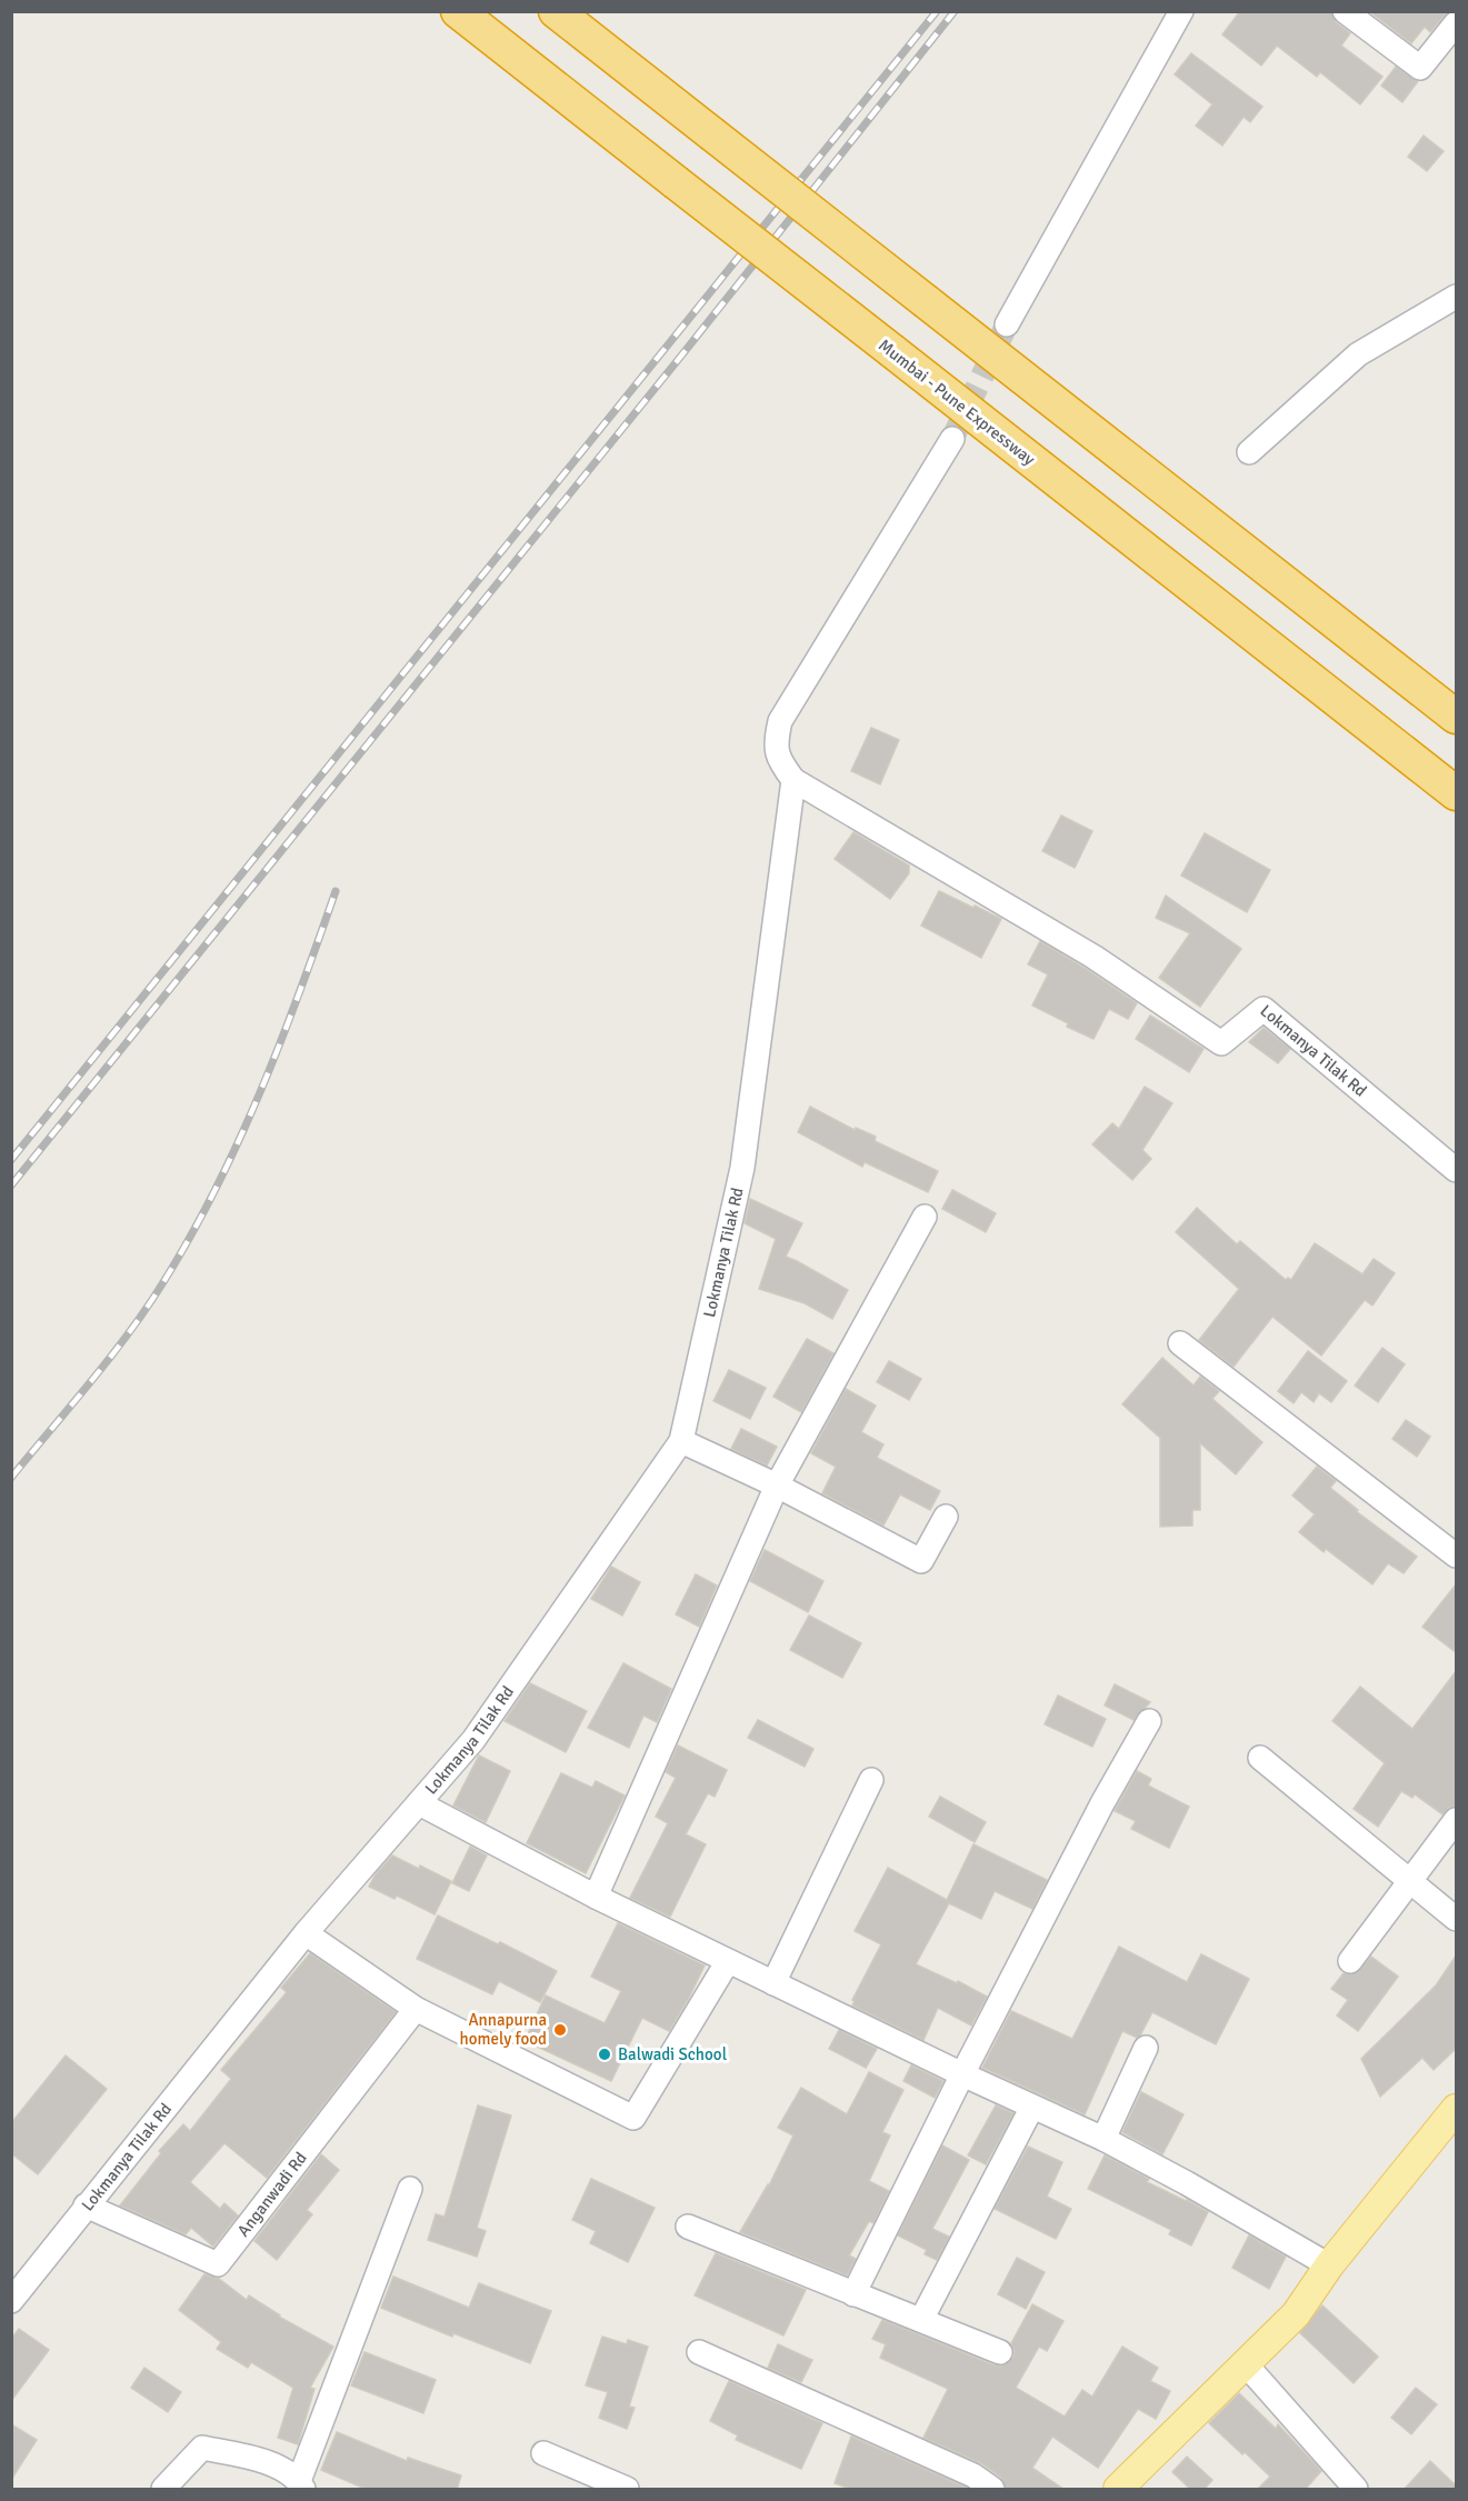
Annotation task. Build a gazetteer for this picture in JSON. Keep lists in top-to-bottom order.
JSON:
{
  "streets": {
    "highway": ["Mumbai - Pune Expressway"],
    "street": ["Lokmanya Tilak Rd", "Anganwadi Rd"]
  },
  "crossings": [
    ["Lokmanya Tilak Rd", "Anganwadi Rd"]
  ],
  "places": ["Annapurna homely food", "Balwadi School"]
}
